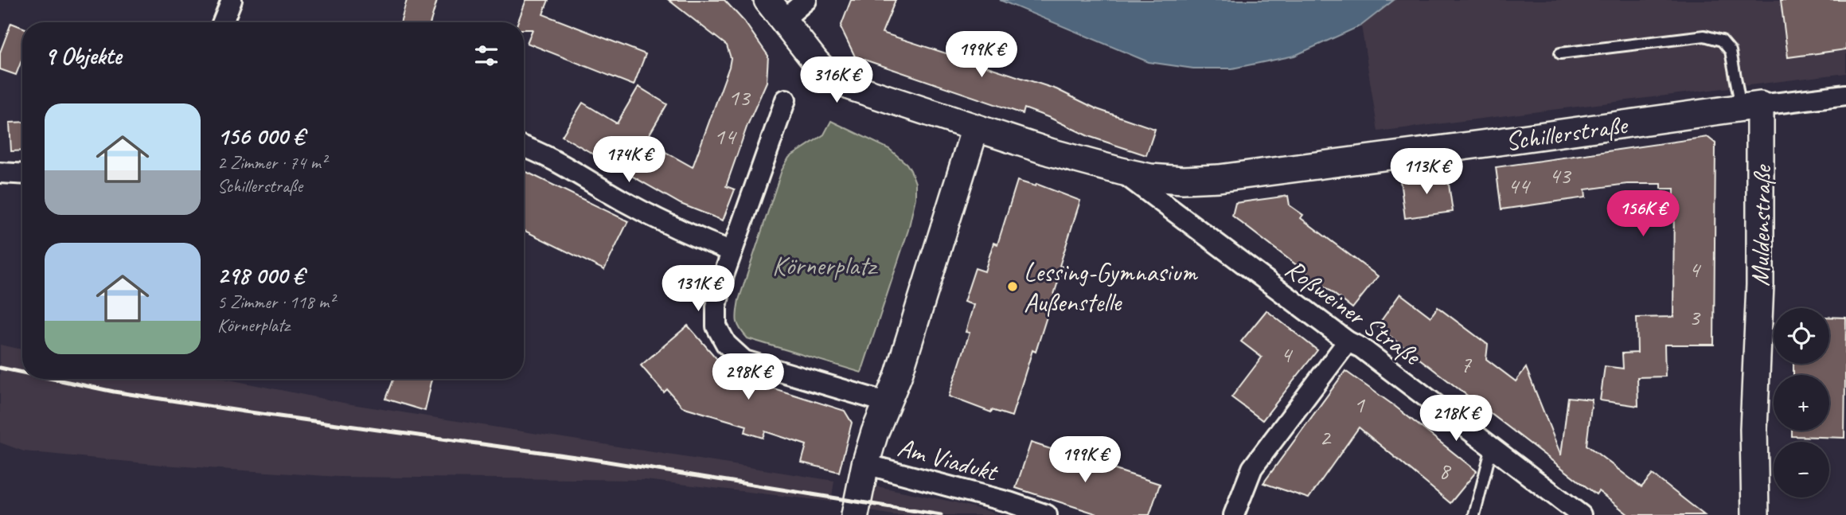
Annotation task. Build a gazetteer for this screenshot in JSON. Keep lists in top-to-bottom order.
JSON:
{
  "streets": {
    "main road": ["Schillerstraße", "Muldenstraße"],
    "street": ["Roßweiner Straße", "Am Viadukt"]
  },
  "crossings": [
    ["Schillerstraße", "Muldenstraße"],
    ["Schillerstraße", "Roßweiner Straße"]
  ],
  "parks": ["Körnerplatz"],
  "places": ["Lessing-Gymnasium Außenstelle"],
  "house_numbers": [
    "13",
    "14",
    "43",
    "44",
    "4",
    "3",
    "4",
    "7",
    "1",
    "2",
    "8"
  ],
  "page": {
    "heading": "9 Objekte",
    "price": [
      "199K €",
      "316K €",
      "174K €",
      "113K €",
      "156K €",
      "131K €",
      "298K €",
      "218K €",
      "199K €"
    ],
    "list": [
      {
        "name": "156 000 €",
        "note": "2 Zimmer · 74 m² · Schillerstraße"
      },
      {
        "name": "298 000 €",
        "note": "5 Zimmer · 118 m² · Körnerplatz"
      }
    ],
    "map_buttons": ["+", "−"]
  }
}
